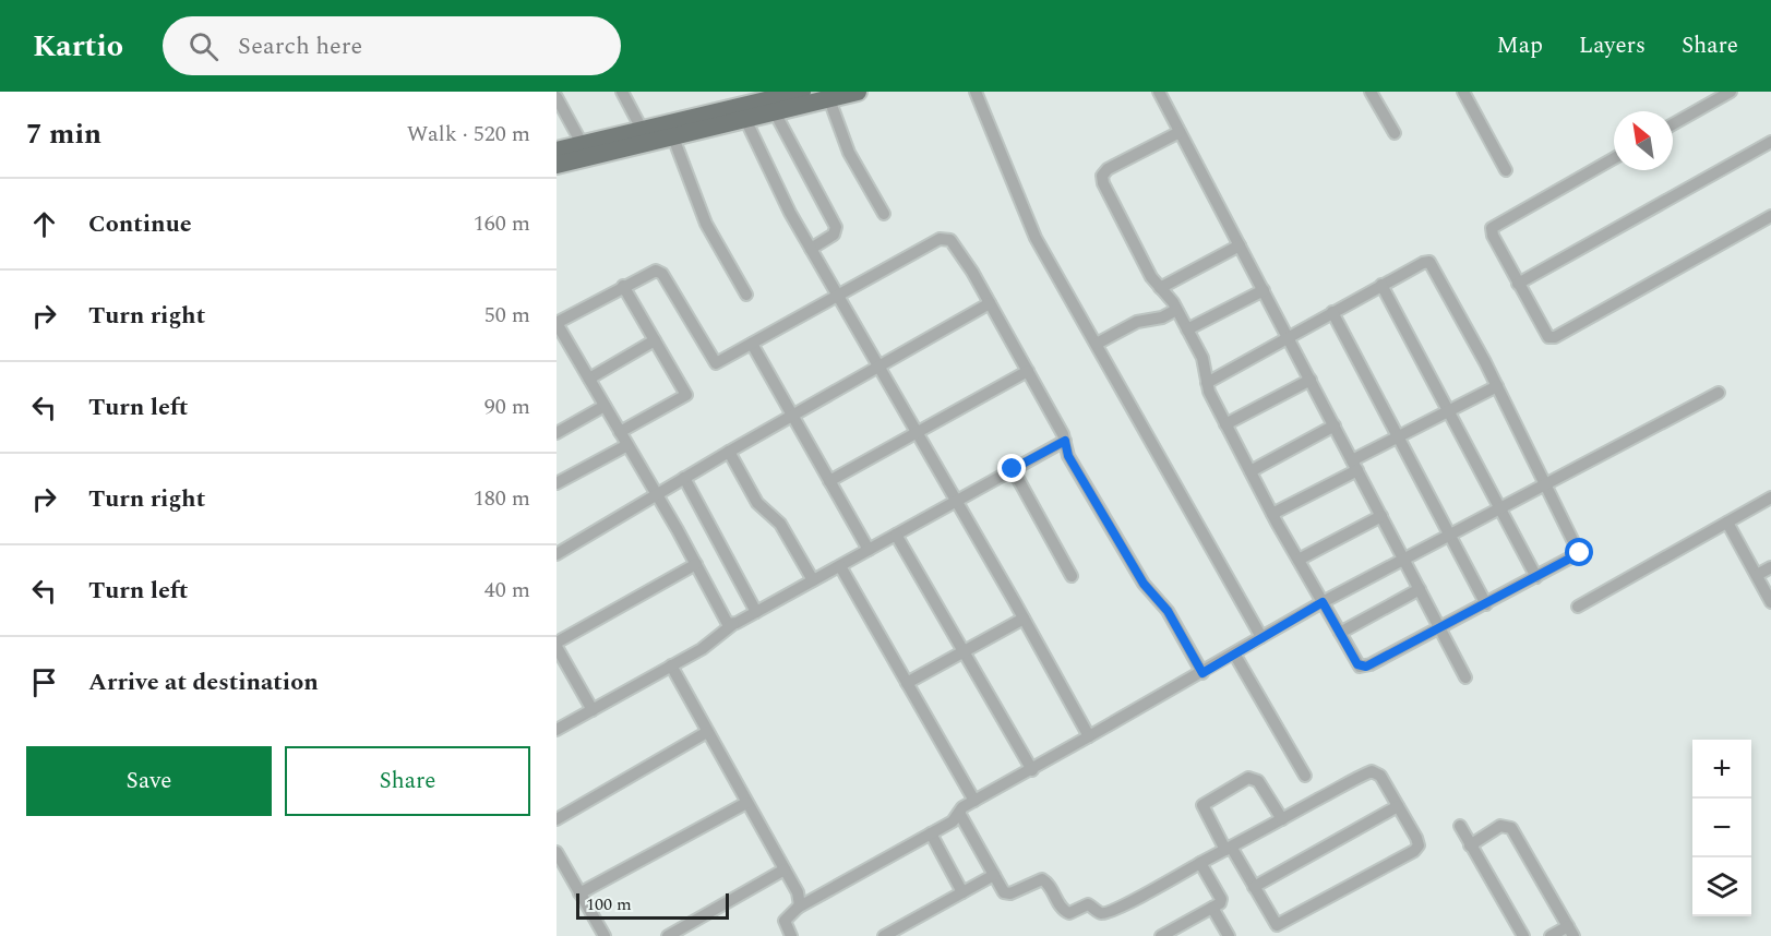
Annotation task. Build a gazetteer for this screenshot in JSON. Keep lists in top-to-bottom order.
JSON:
{
  "scale_bar": "100 m",
  "north": "top left",
  "page": {
    "header": "Kartio",
    "search": "Search here",
    "nav": ["Map", "Layers", "Share"],
    "heading": ["7 min", "Walk · 520 m"],
    "list": [
      ["Continue", "160 m"],
      ["Turn right", "50 m"],
      ["Turn left", "90 m"],
      ["Turn right", "180 m"],
      ["Turn left", "40 m"],
      "Arrive at destination"
    ],
    "buttons": ["Save", "Share"],
    "map_buttons": ["+", "−"],
    "scale": "100 m"
  }
}
